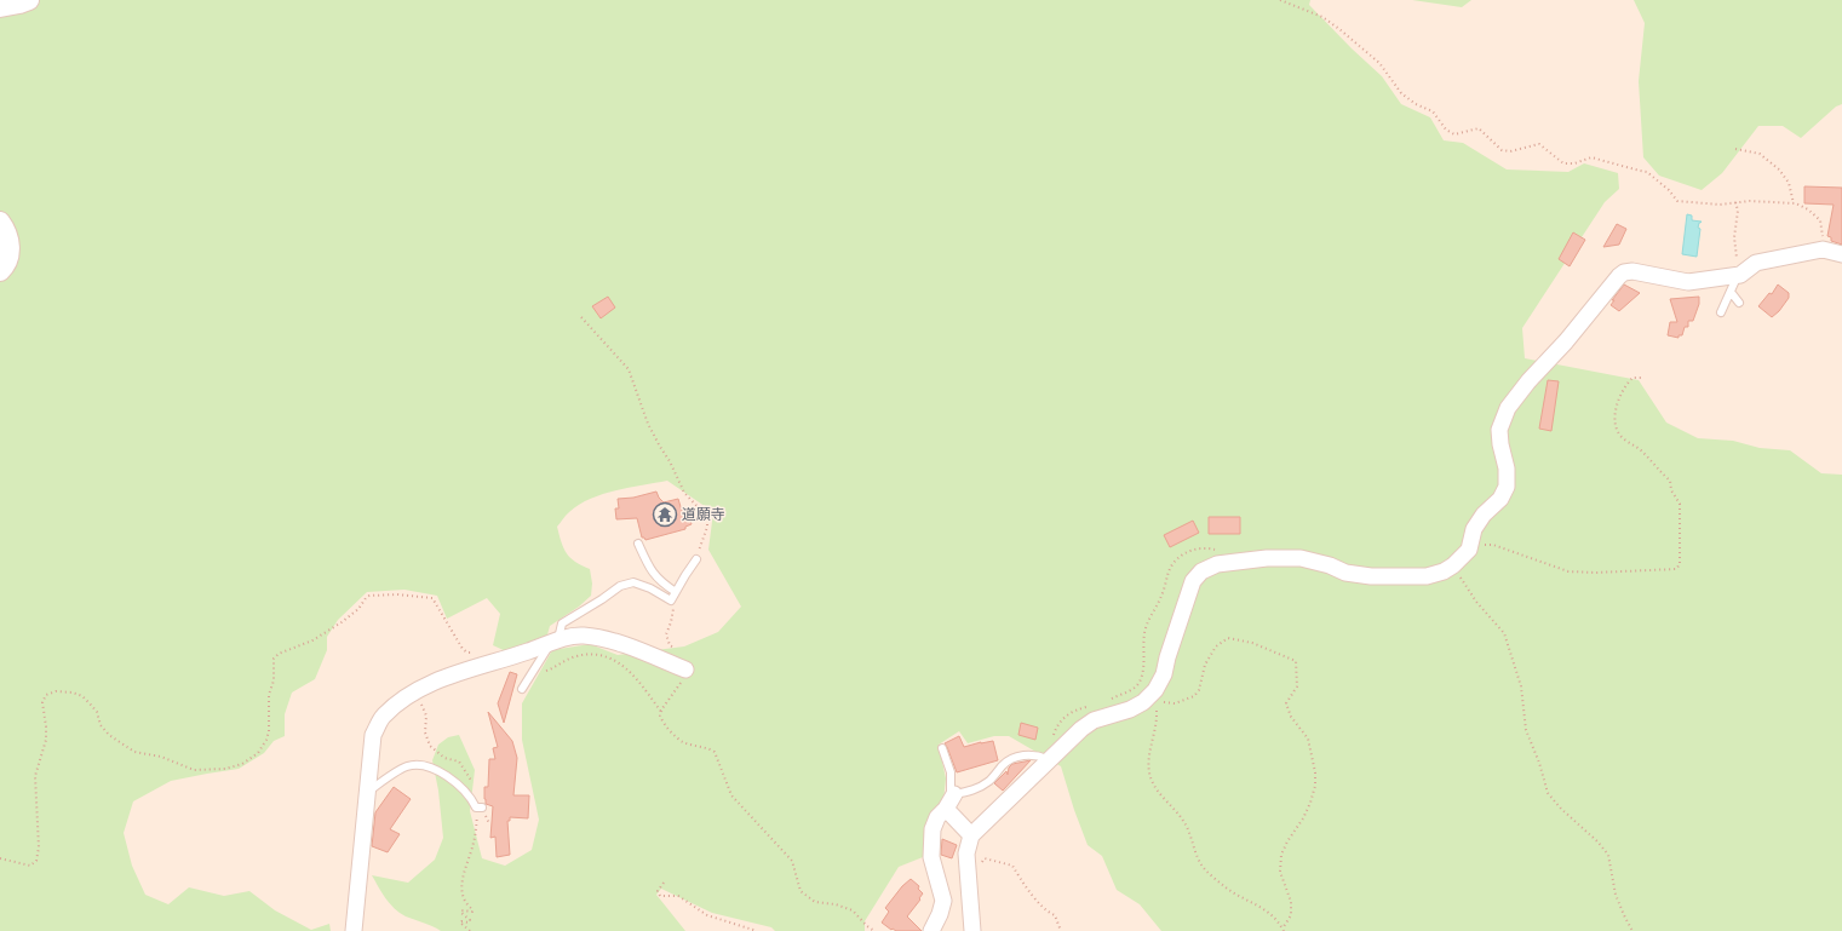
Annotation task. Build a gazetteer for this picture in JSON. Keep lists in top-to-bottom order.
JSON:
{
  "places": {
    "temple": ["道願寺"]
  }
}
